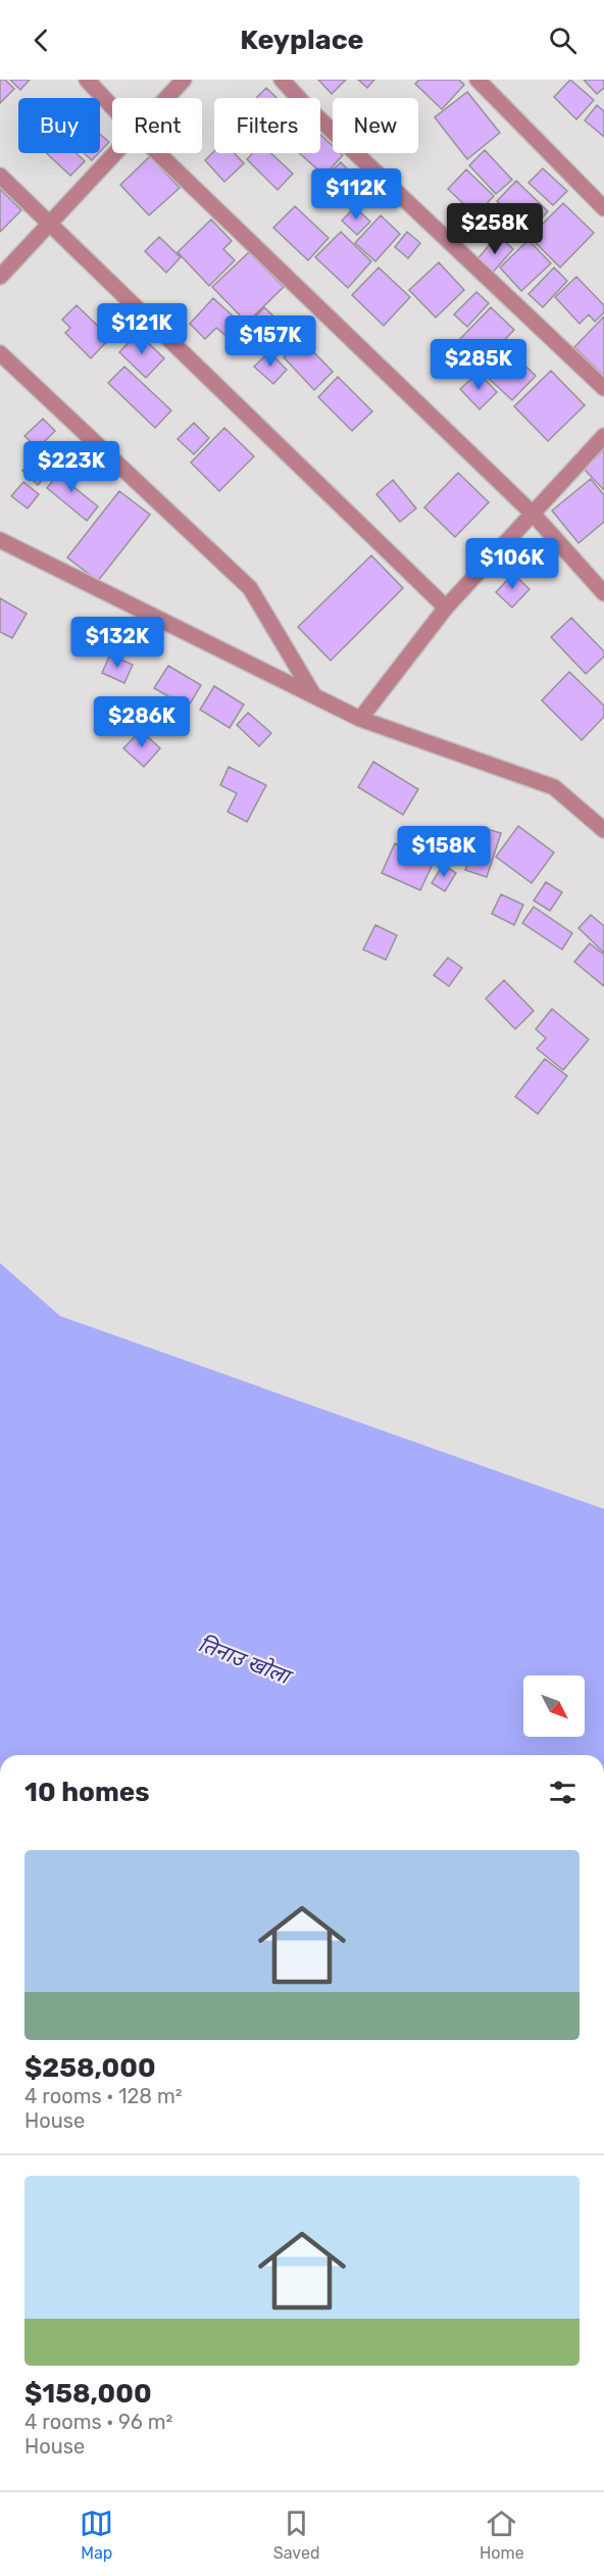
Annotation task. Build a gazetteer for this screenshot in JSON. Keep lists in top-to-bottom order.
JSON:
{
  "water": ["तिनाउ खोला"],
  "north": "bottom right",
  "page": {
    "header": "Keyplace",
    "chip": [
      "Buy",
      "Rent",
      "Filters",
      "New"
    ],
    "price": [
      "$112K",
      "$258K",
      "$121K",
      "$157K",
      "$285K",
      "$223K",
      "$106K",
      "$132K",
      "$286K",
      "$158K"
    ],
    "heading": "10 homes",
    "list": [
      {
        "name": "$258,000",
        "note": "4 rooms · 128 m² · House"
      },
      {
        "name": "$158,000",
        "note": "4 rooms · 96 m² · House"
      }
    ],
    "tabs": ["Map", "Saved", "Home"]
  }
}
